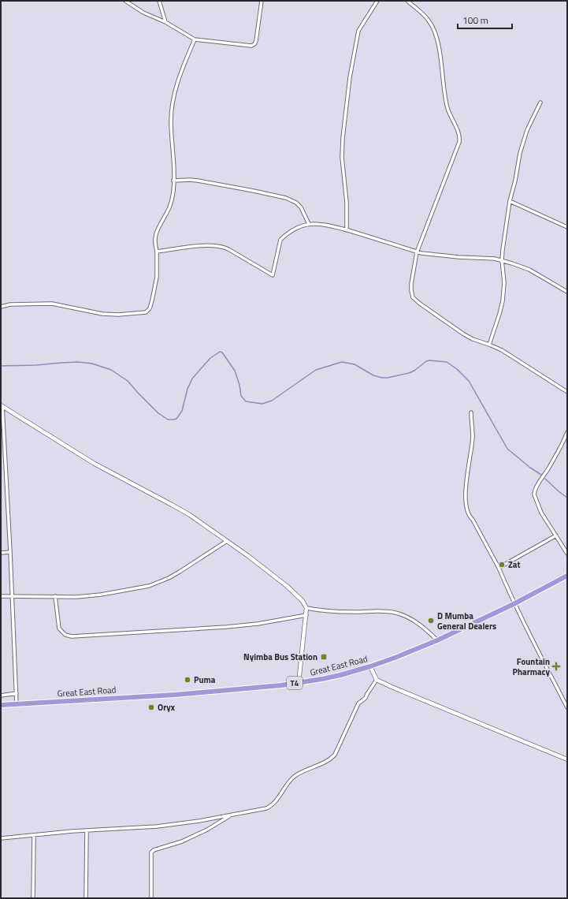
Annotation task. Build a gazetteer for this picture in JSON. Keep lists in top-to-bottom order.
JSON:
{
  "streets": {
    "highway": ["Great East Road", "T4"]
  },
  "places": {
    "other": [
      "Zat",
      "D Mumba General Dealers",
      "Puma",
      "Oryx"
    ],
    "transit": ["Nyimba Bus Station"],
    "health": ["Fountain Pharmacy"]
  },
  "scale_bar": "100 m"
}
